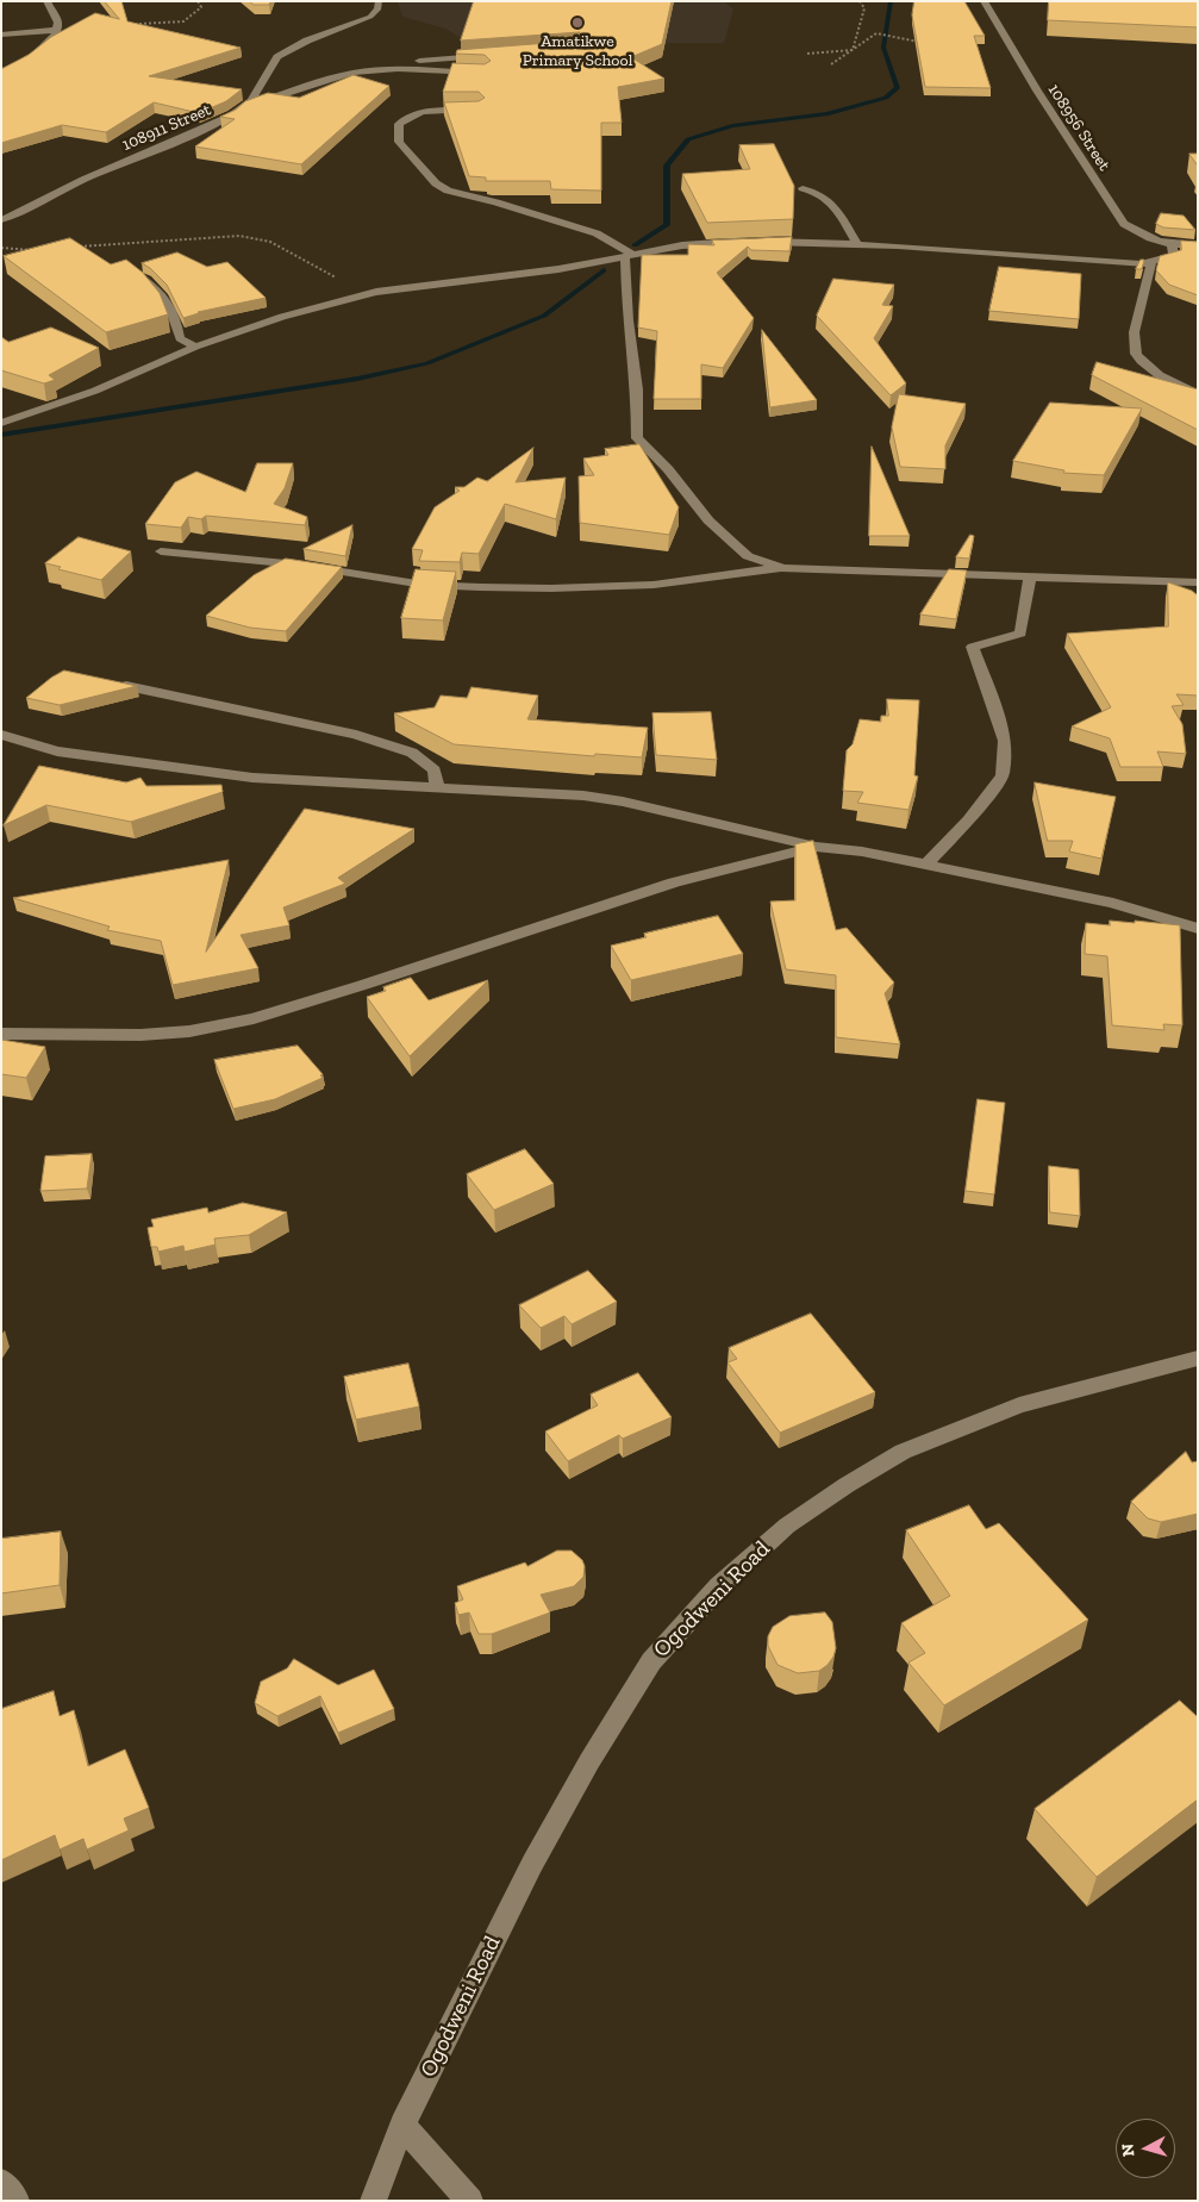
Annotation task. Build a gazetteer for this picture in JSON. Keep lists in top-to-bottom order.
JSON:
{
  "streets": {
    "street": ["108911 Street", "108956 Street", "Ogodweni Road"]
  },
  "places": ["Amatikwe Primary School"],
  "north": "left"
}
